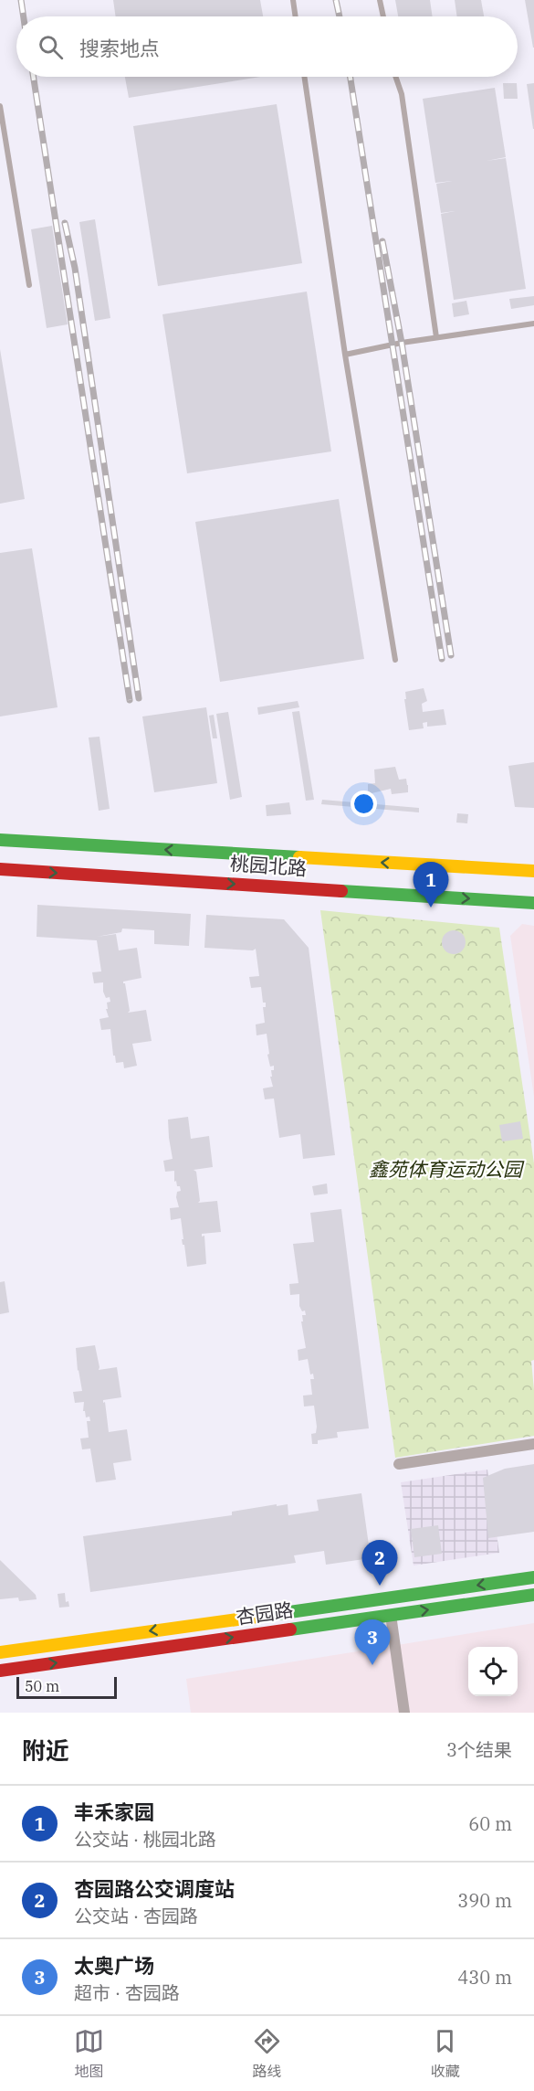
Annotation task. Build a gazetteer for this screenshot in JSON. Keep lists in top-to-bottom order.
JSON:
{
  "streets": {
    "street": ["桃园北路", "杏园路"]
  },
  "parks": ["鑫苑体育运动公园"],
  "scale_bar": "50 m",
  "page": {
    "search": "搜索地点",
    "pins": ["1", "2", "3"],
    "scale": "50 m",
    "heading": ["附近", "3个结果"],
    "list": [
      {
        "mark": "1",
        "name": "丰禾家园",
        "note": "公交站 · 桃园北路",
        "value": "60 m"
      },
      {
        "mark": "2",
        "name": "杏园路公交调度站",
        "note": "公交站 · 杏园路",
        "value": "390 m"
      },
      {
        "mark": "3",
        "name": "太奥广场",
        "note": "超市 · 杏园路",
        "value": "430 m"
      }
    ],
    "nav": ["地图", "路线", "收藏"]
  }
}
